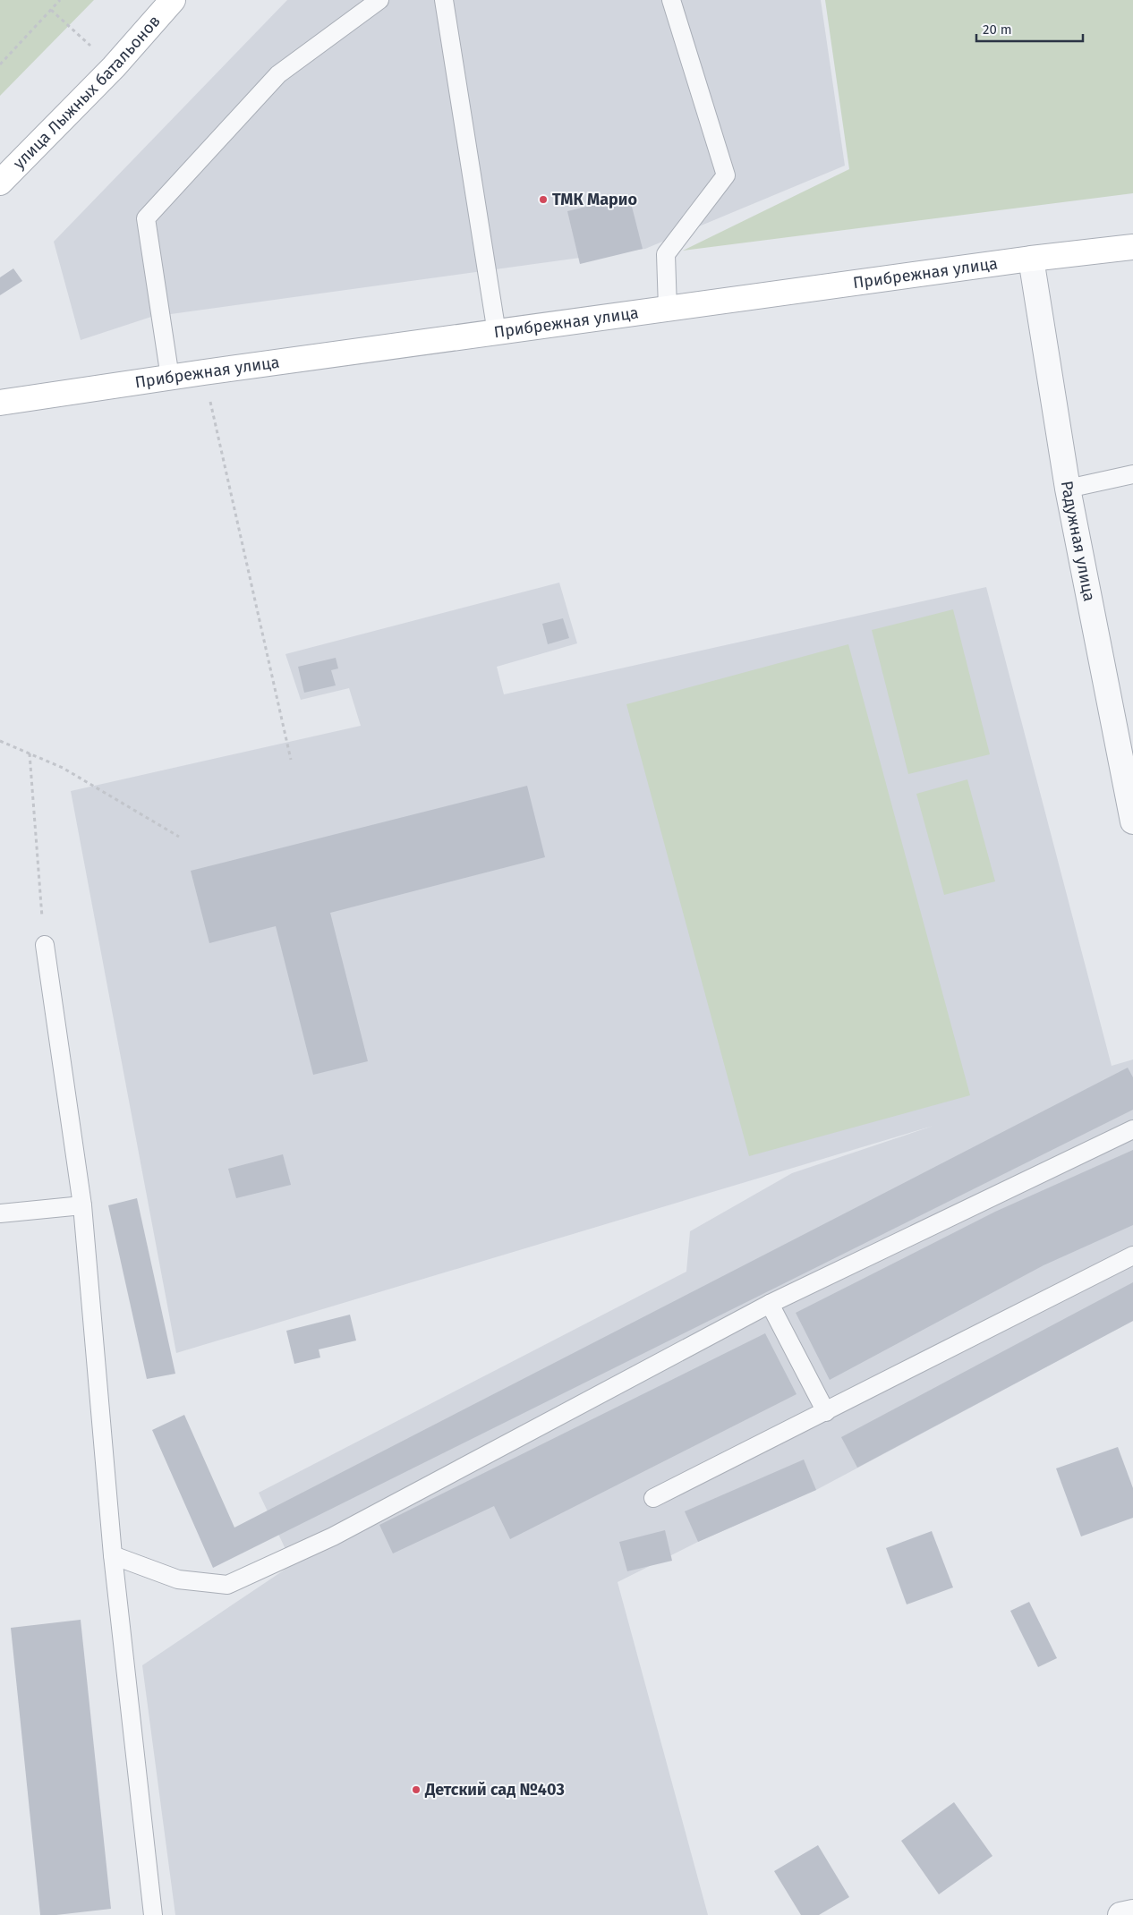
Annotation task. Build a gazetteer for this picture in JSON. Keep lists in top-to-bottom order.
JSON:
{
  "streets": {
    "street": ["улица Лыжных батальонов", "Прибрежная улица", "Радужная улица"]
  },
  "crossings": [
    ["Прибрежная улица", "Радужная улица"]
  ],
  "places": ["ТМК Марио", "Детский сад №403"],
  "scale_bar": "20 m"
}
